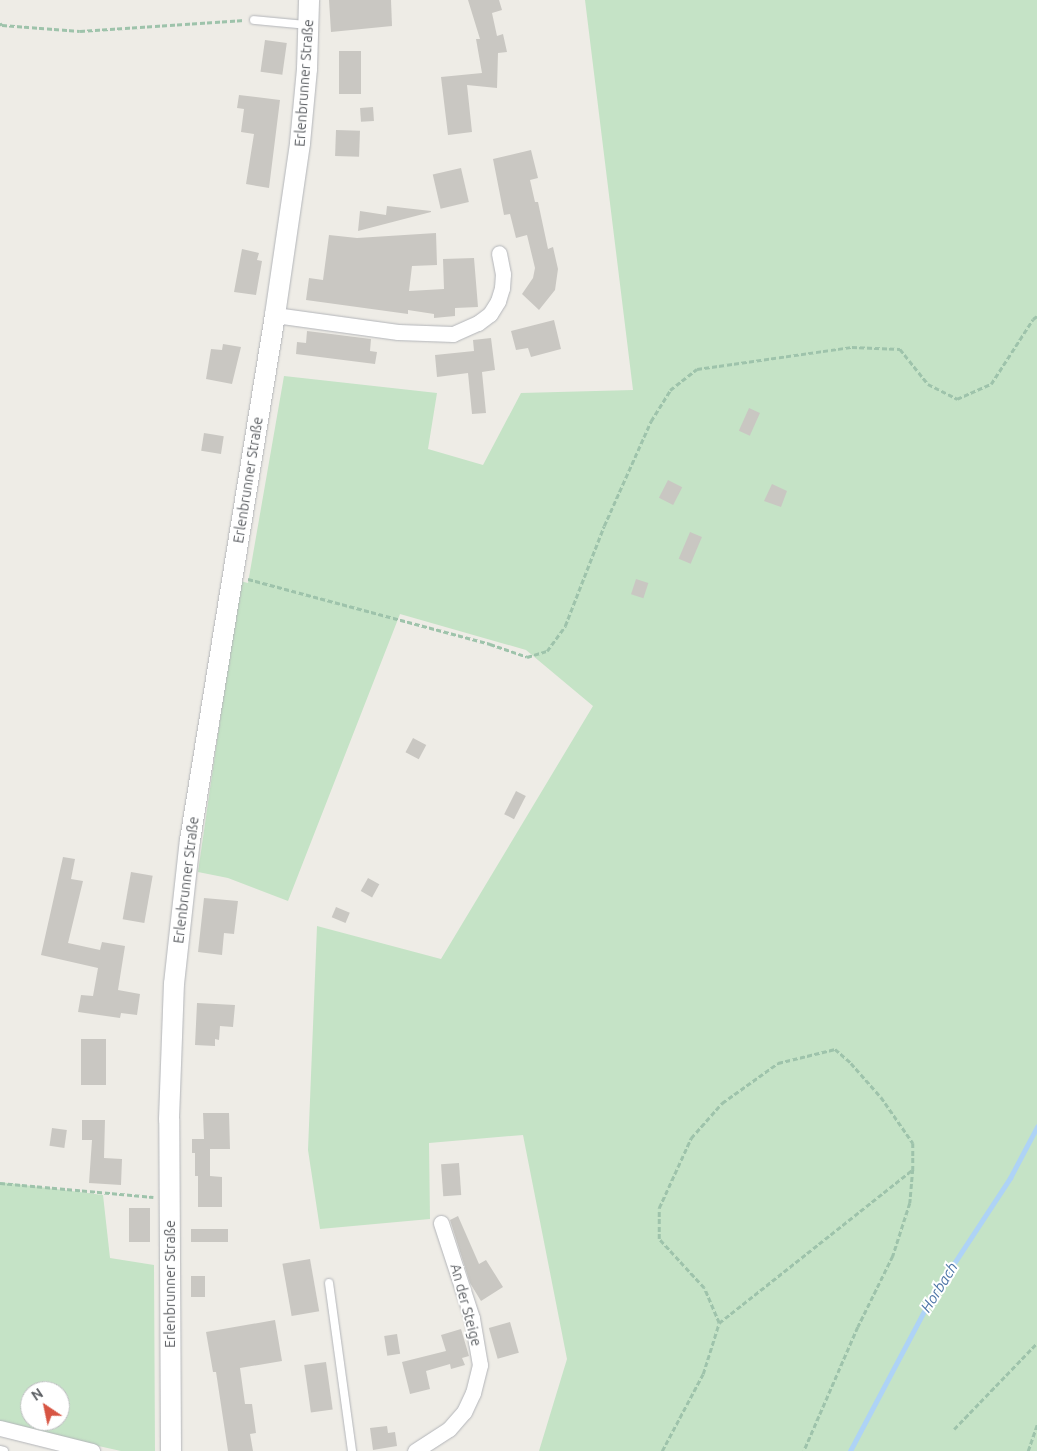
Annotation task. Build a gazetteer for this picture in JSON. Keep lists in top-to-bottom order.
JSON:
{
  "streets": {
    "street": ["Erlenbrunner Straße", "An der Steige"]
  },
  "water": ["Horbach"],
  "north": "top left"
}
